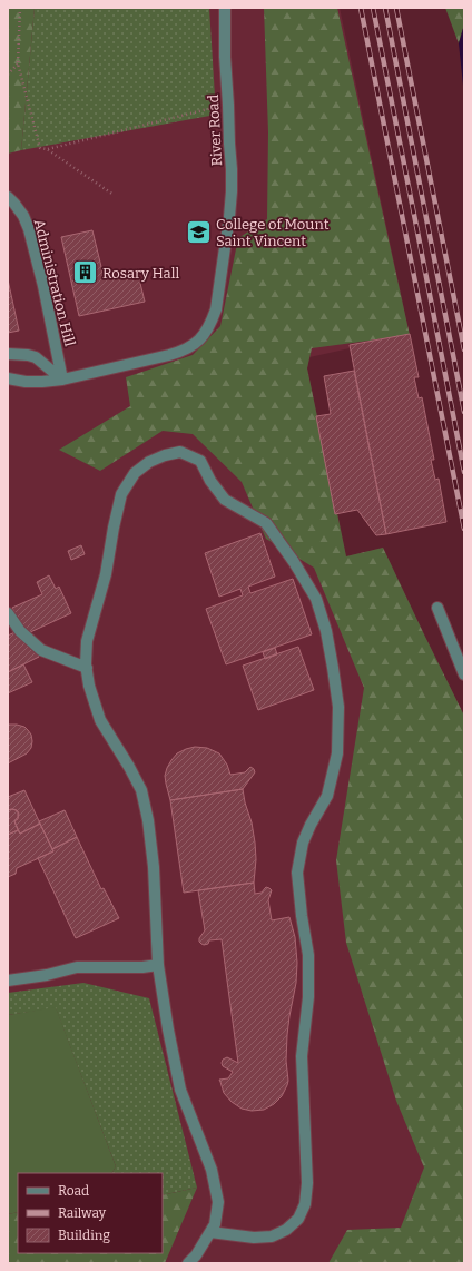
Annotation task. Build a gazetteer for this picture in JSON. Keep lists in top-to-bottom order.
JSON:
{
  "streets": {
    "street": ["River Road", "Administration Hill"]
  },
  "crossings": [
    ["River Road", "Administration Hill"]
  ],
  "places": {
    "school or university": ["College of Mount Saint Vincent"],
    "building": ["Rosary Hall"]
  },
  "legend": ["Road", "Railway", "Building"]
}
